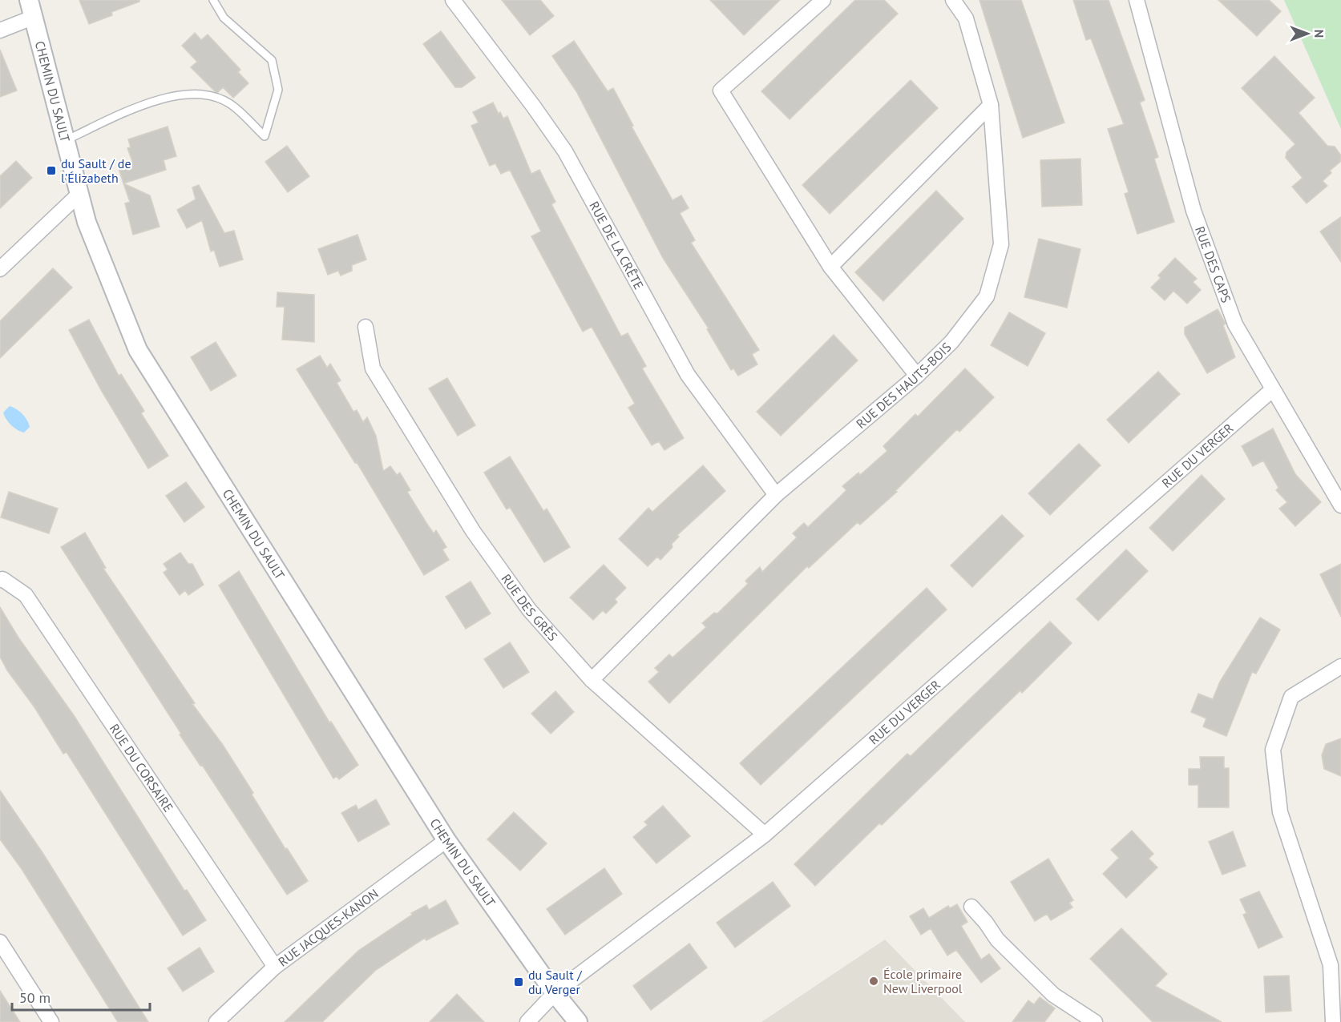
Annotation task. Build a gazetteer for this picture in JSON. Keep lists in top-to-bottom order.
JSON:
{
  "streets": {
    "street": [
      "CHEMIN DU SAULT",
      "RUE DE LA CRÊTE",
      "RUE DES CAPS",
      "RUE DES HAUTS-BOIS",
      "RUE DU VERGER",
      "RUE DES GRÈS",
      "RUE DU CORSAIRE",
      "RUE JACQUES-KANON"
    ]
  },
  "crossings": [
    ["CHEMIN DU SAULT", "RUE DU VERGER"],
    ["CHEMIN DU SAULT", "RUE JACQUES-KANON"],
    ["RUE DE LA CRÊTE", "RUE DES HAUTS-BOIS"],
    ["RUE DES CAPS", "RUE DU VERGER"],
    ["RUE DES HAUTS-BOIS", "RUE DES GRÈS"],
    ["RUE DU VERGER", "RUE DES GRÈS"],
    ["RUE DU CORSAIRE", "RUE JACQUES-KANON"]
  ],
  "places": {
    "transit": ["du Sault / de l'Élizabeth", "du Sault / du Verger"],
    "other": ["École primaire New Liverpool"]
  },
  "scale_bar": "50 m",
  "north": "right"
}
